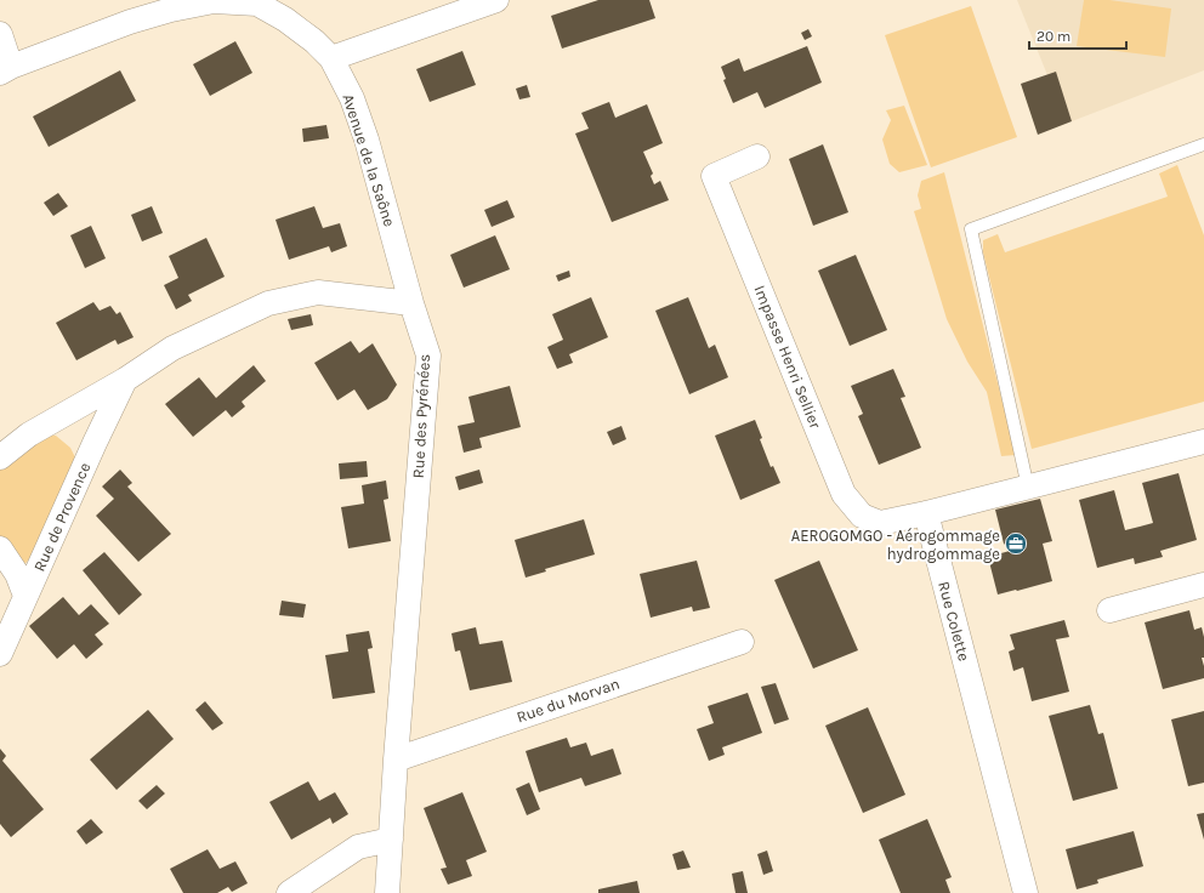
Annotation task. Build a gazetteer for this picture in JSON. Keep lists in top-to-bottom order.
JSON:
{
  "streets": {
    "street": [
      "Avenue de la Saône",
      "Impasse Henri Sellier",
      "Rue des Pyrénées",
      "Rue de Provence",
      "Rue Colette",
      "Rue du Morvan"
    ]
  },
  "crossings": [
    ["Avenue de la Saône", "Rue des Pyrénées"],
    ["Impasse Henri Sellier", "Rue Colette"],
    ["Rue des Pyrénées", "Rue du Morvan"]
  ],
  "places": {
    "office": ["AEROGOMGO - Aérogommage hydrogommage"]
  },
  "scale_bar": "20 m"
}
